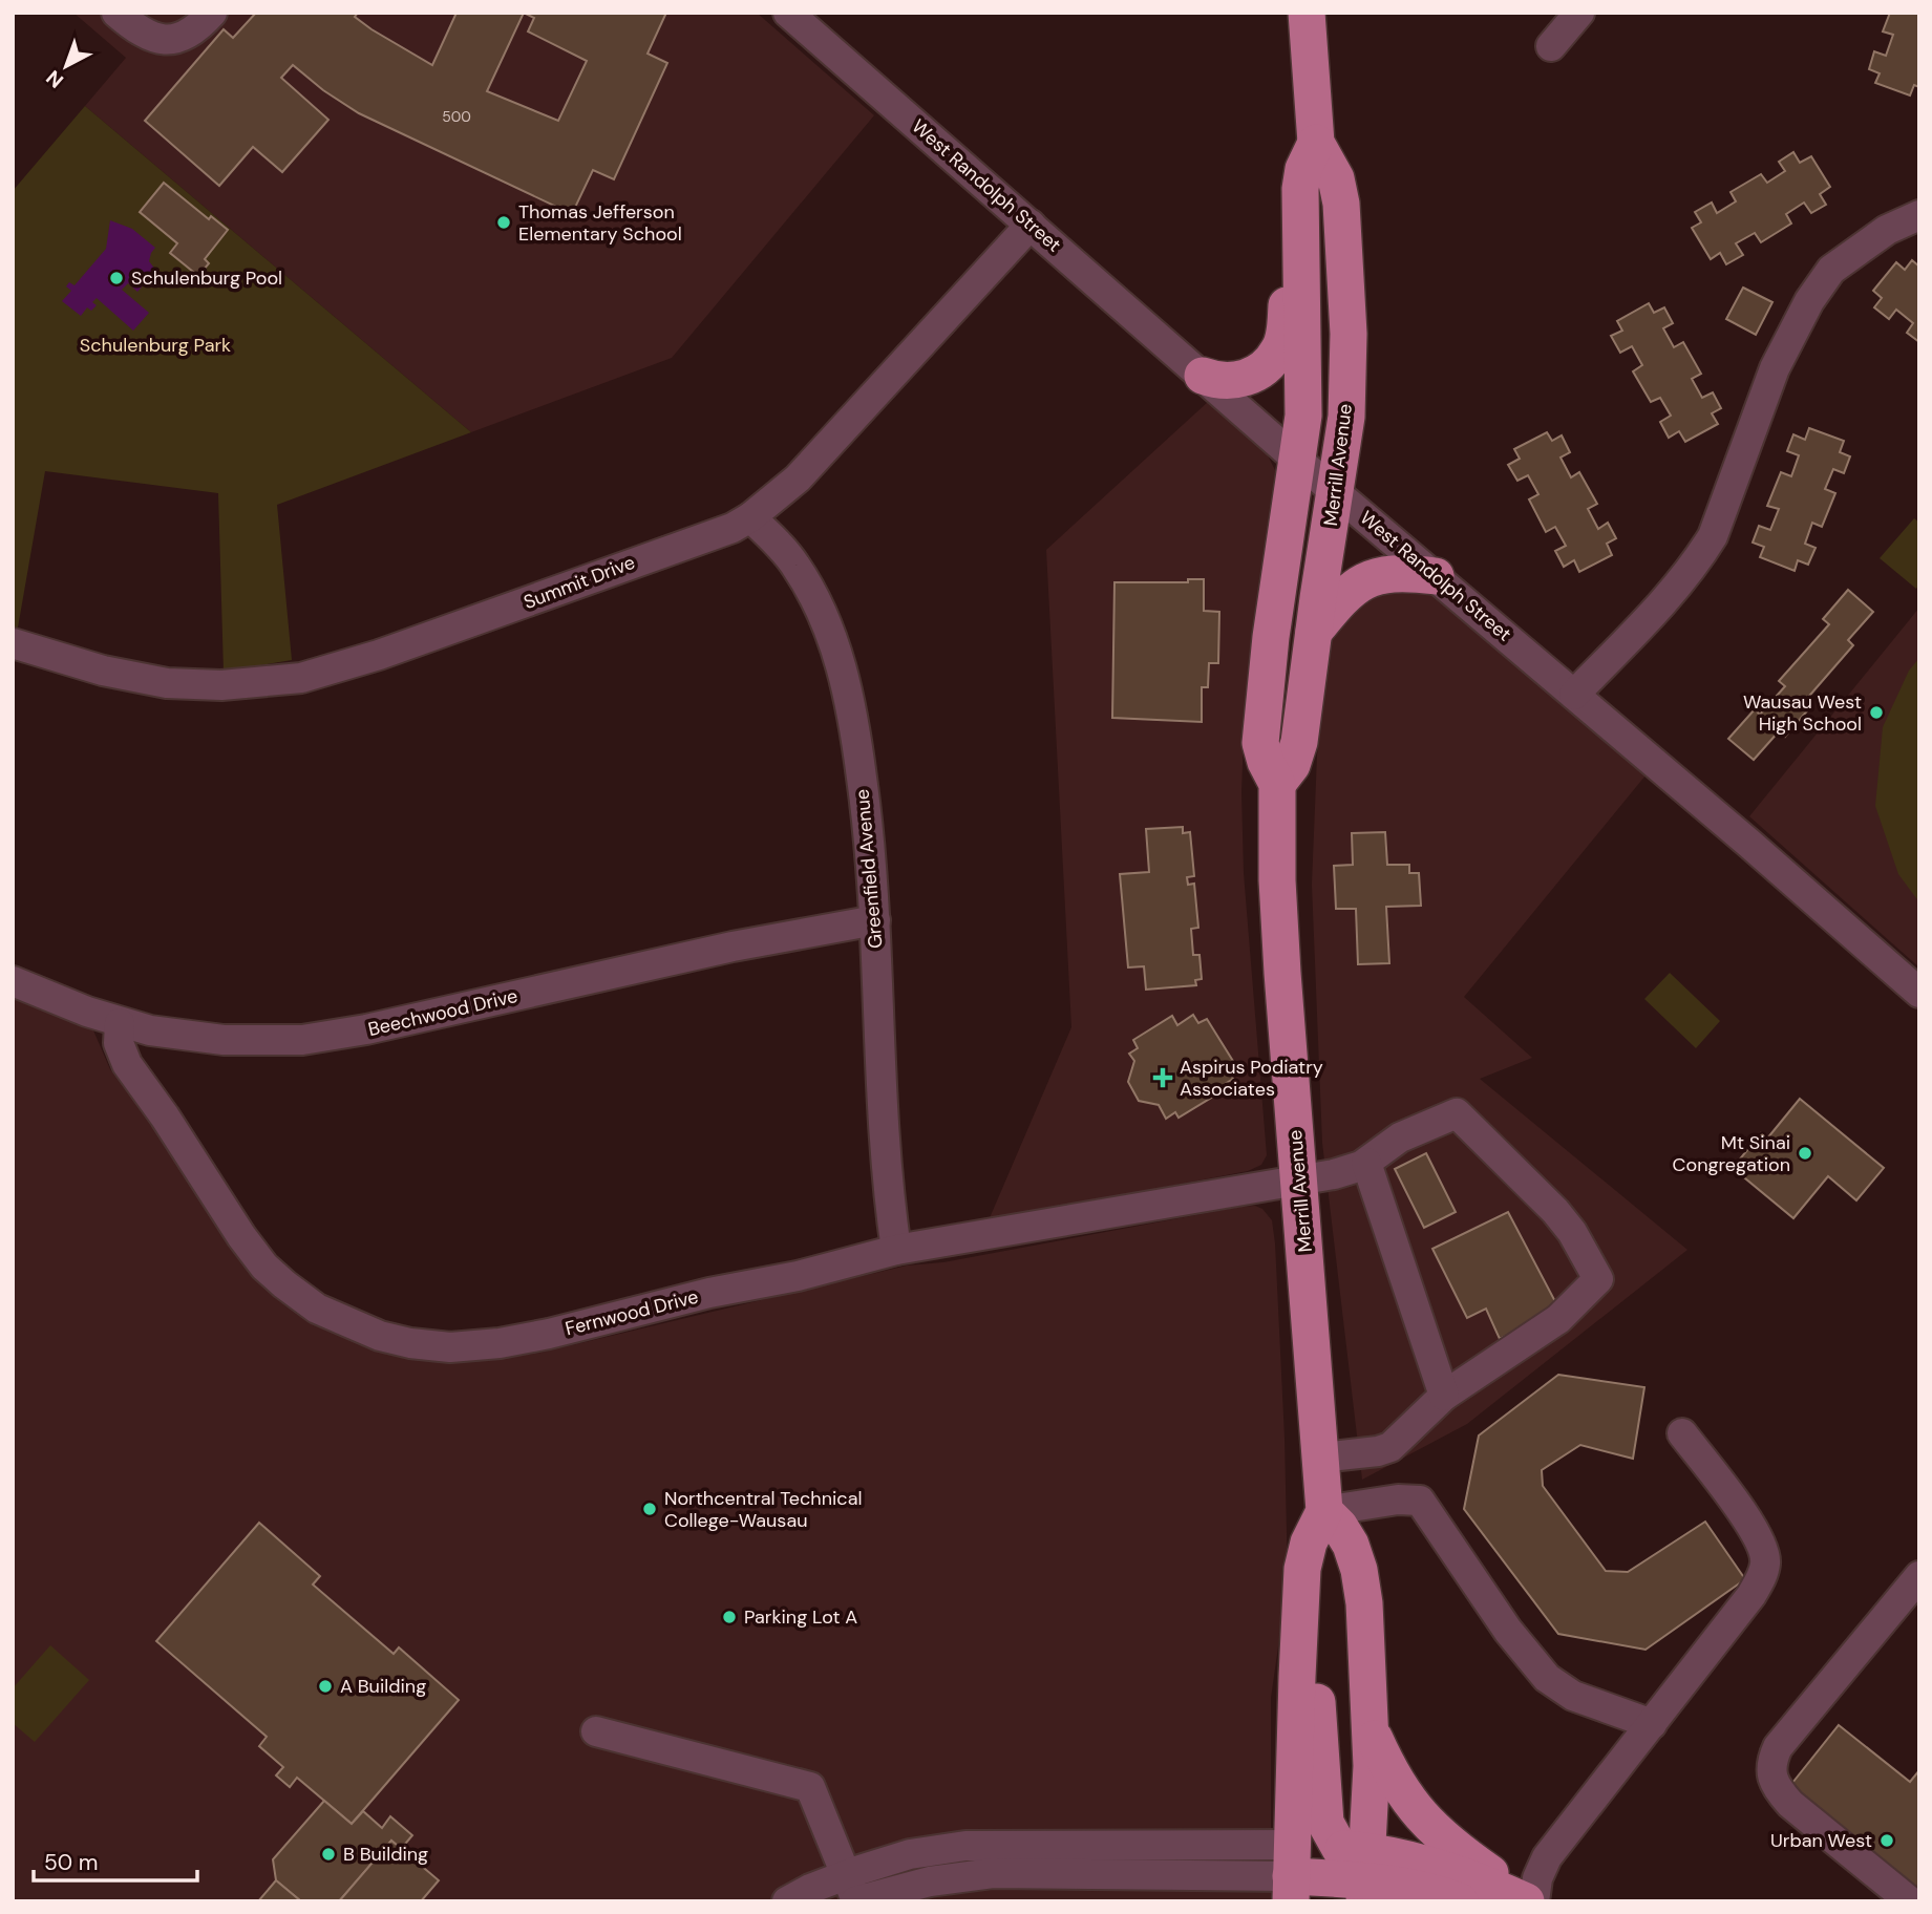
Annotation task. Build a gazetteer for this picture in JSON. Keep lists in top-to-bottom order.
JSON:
{
  "streets": {
    "main road": ["Merrill Avenue"],
    "street": [
      "West Randolph Street",
      "Summit Drive",
      "Greenfield Avenue",
      "Beechwood Drive",
      "Fernwood Drive"
    ]
  },
  "crossings": [
    ["West Randolph Street", "Merrill Avenue"],
    ["West Randolph Street", "Summit Drive"],
    ["Merrill Avenue", "Fernwood Drive"],
    ["Summit Drive", "Greenfield Avenue"],
    ["Greenfield Avenue", "Beechwood Drive"],
    ["Greenfield Avenue", "Fernwood Drive"],
    ["Beechwood Drive", "Fernwood Drive"]
  ],
  "parks": ["Schulenburg Park"],
  "places": {
    "other": [
      "Thomas Jefferson Elementary School",
      "Schulenburg Pool",
      "Wausau West High School",
      "Mt Sinai Congregation",
      "Northcentral Technical College-Wausau",
      "Parking Lot A",
      "A Building",
      "Urban West",
      "B Building"
    ],
    "health": ["Aspirus Podiatry Associates"]
  },
  "house_numbers": ["500"],
  "scale_bar": "50 m",
  "north": "bottom left"
}
